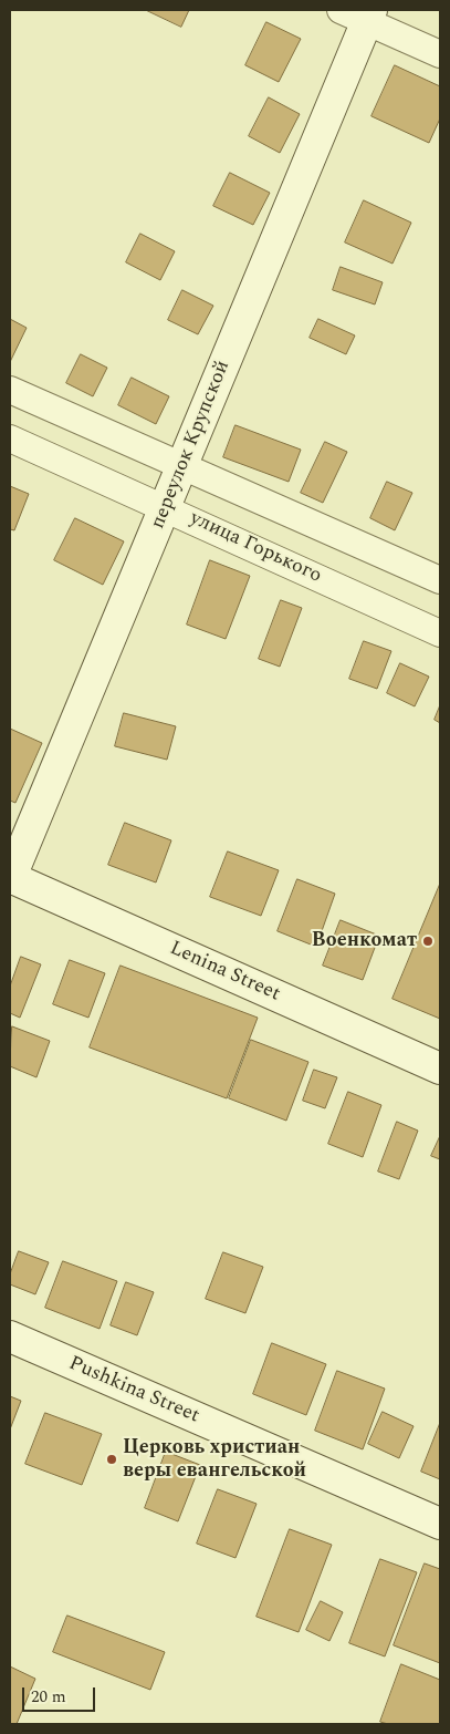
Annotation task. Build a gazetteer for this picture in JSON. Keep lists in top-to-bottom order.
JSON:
{
  "streets": {
    "street": [
      "переулок Крупской",
      "улица Горького",
      "Lenina Street",
      "Pushkina Street"
    ]
  },
  "crossings": [
    ["переулок Крупской", "улица Горького"],
    ["переулок Крупской", "Lenina Street"]
  ],
  "places": ["Военкомат", "Церковь христиан веры евангельской"],
  "scale_bar": "20 m"
}
